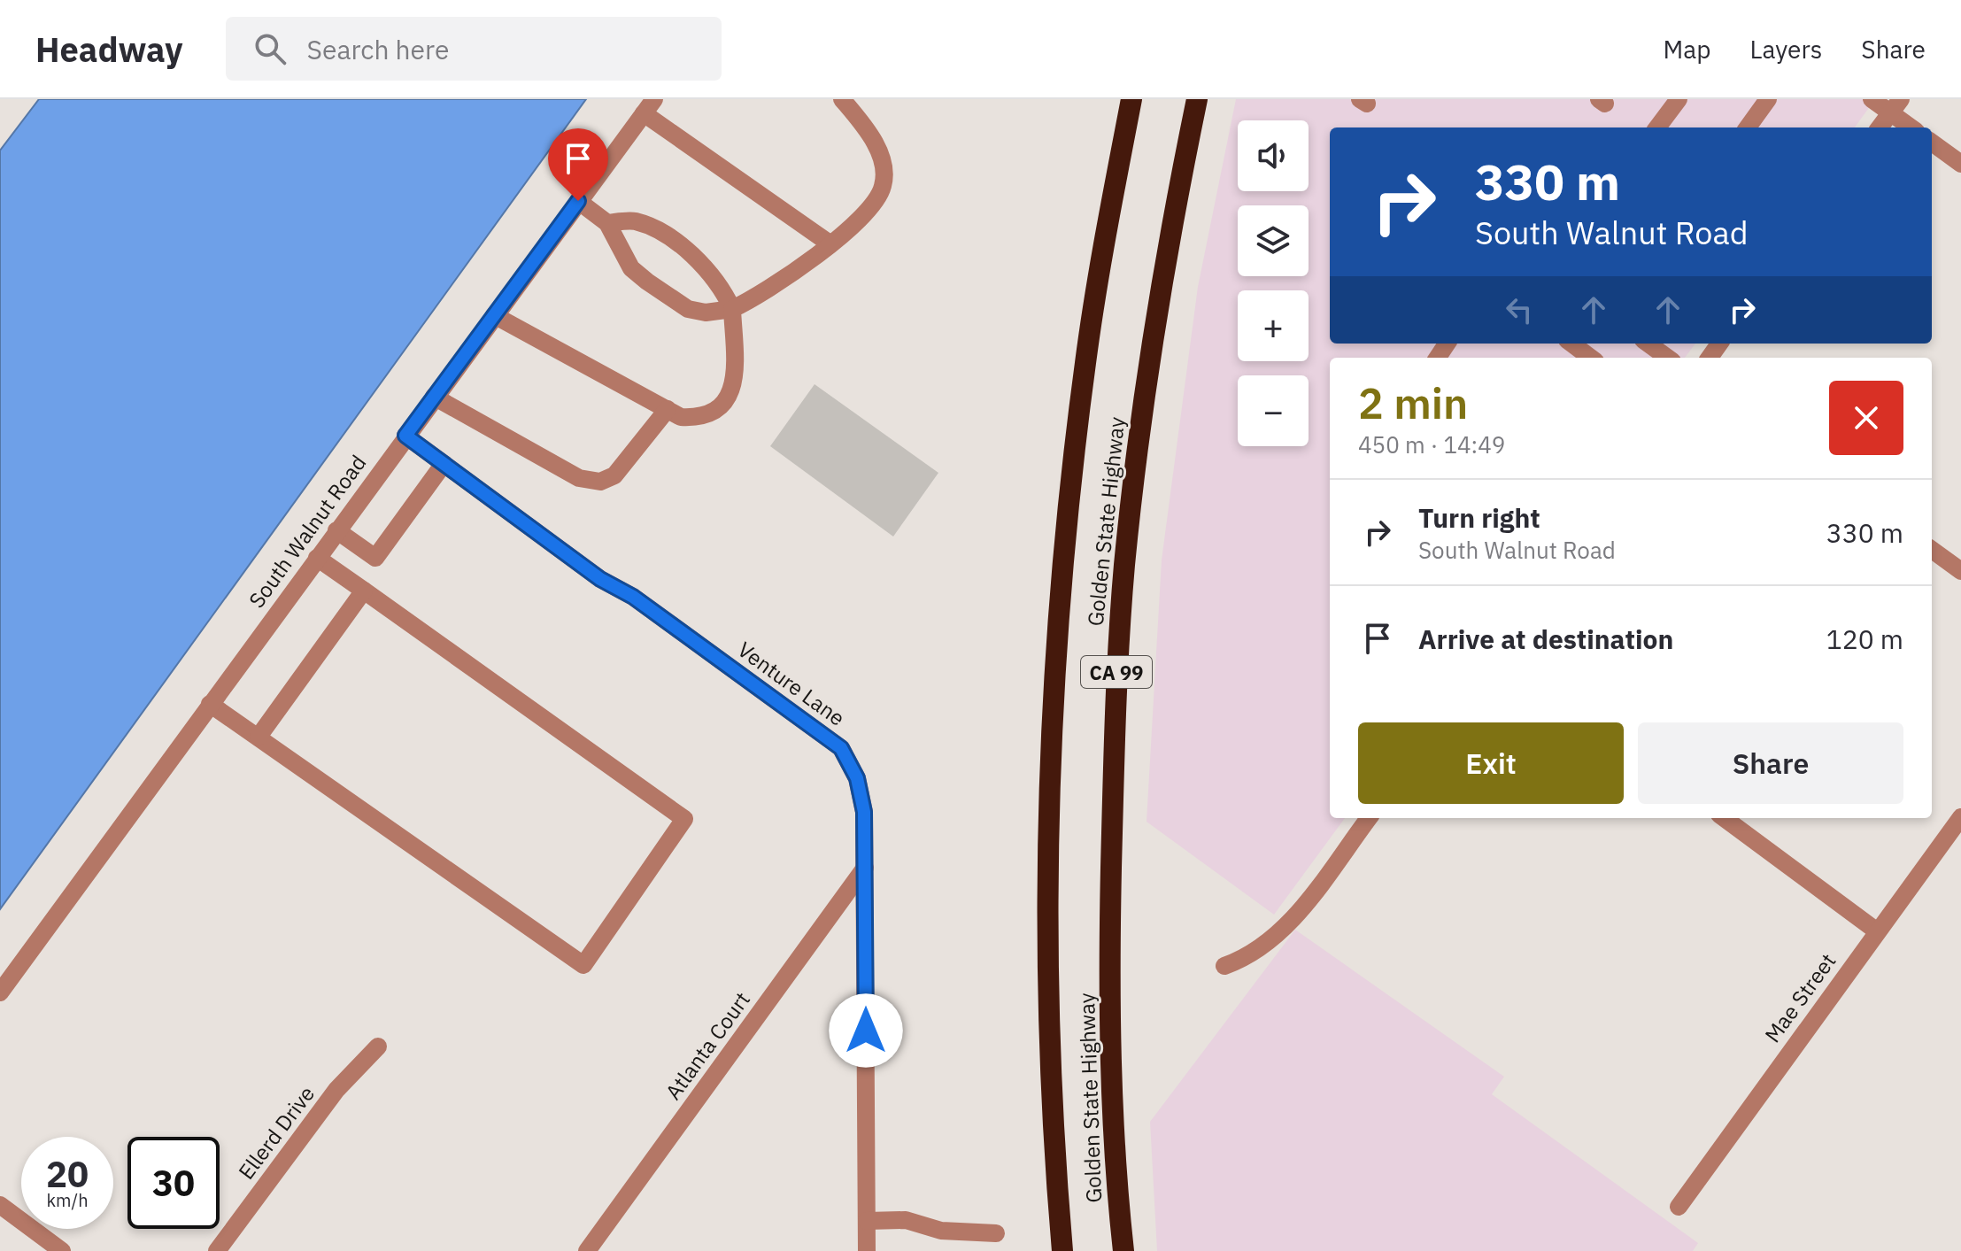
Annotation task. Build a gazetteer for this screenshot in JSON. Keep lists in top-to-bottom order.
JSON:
{
  "streets": {
    "highway": ["Golden State Highway", "CA 99"],
    "street": [
      "South Walnut Road",
      "Venture Lane",
      "Mae Street",
      "Atlanta Court",
      "Ellerd Drive"
    ]
  },
  "crossings": [
    ["South Walnut Road", "Venture Lane"],
    ["Venture Lane", "Atlanta Court"]
  ],
  "page": {
    "header": "Headway",
    "search": "Search here",
    "nav": ["Map", "Layers", "Share"],
    "map_buttons": ["+", "−"],
    "turn": ["330 m", "South Walnut Road"],
    "heading": ["2 min", "450 m · 14:49"],
    "list": [
      {
        "name": "Turn right",
        "note": "South Walnut Road",
        "value": "330 m"
      },
      {
        "name": "Arrive at destination",
        "value": "120 m"
      }
    ],
    "buttons": ["Exit", "Share"],
    "speed": "20 km/h",
    "limit": "30"
  }
}
